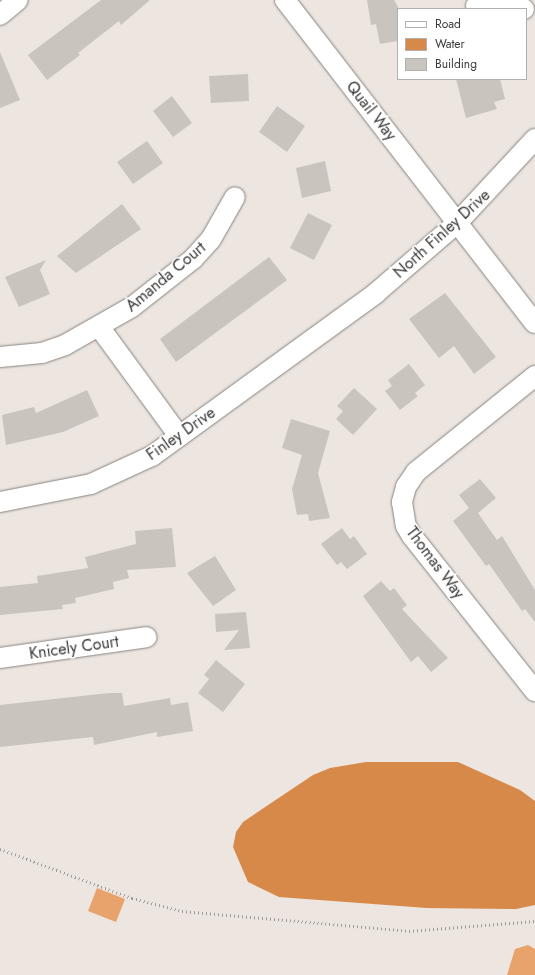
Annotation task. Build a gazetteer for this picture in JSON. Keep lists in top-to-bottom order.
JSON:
{
  "streets": {
    "street": [
      "Quail Way",
      "North Finley Drive",
      "Amanda Court",
      "Finley Drive",
      "Thomas Way",
      "Knicely Court"
    ]
  },
  "crossings": [
    ["Quail Way", "North Finley Drive"],
    ["North Finley Drive", "Finley Drive"]
  ],
  "legend": ["Road", "Water", "Building"]
}
